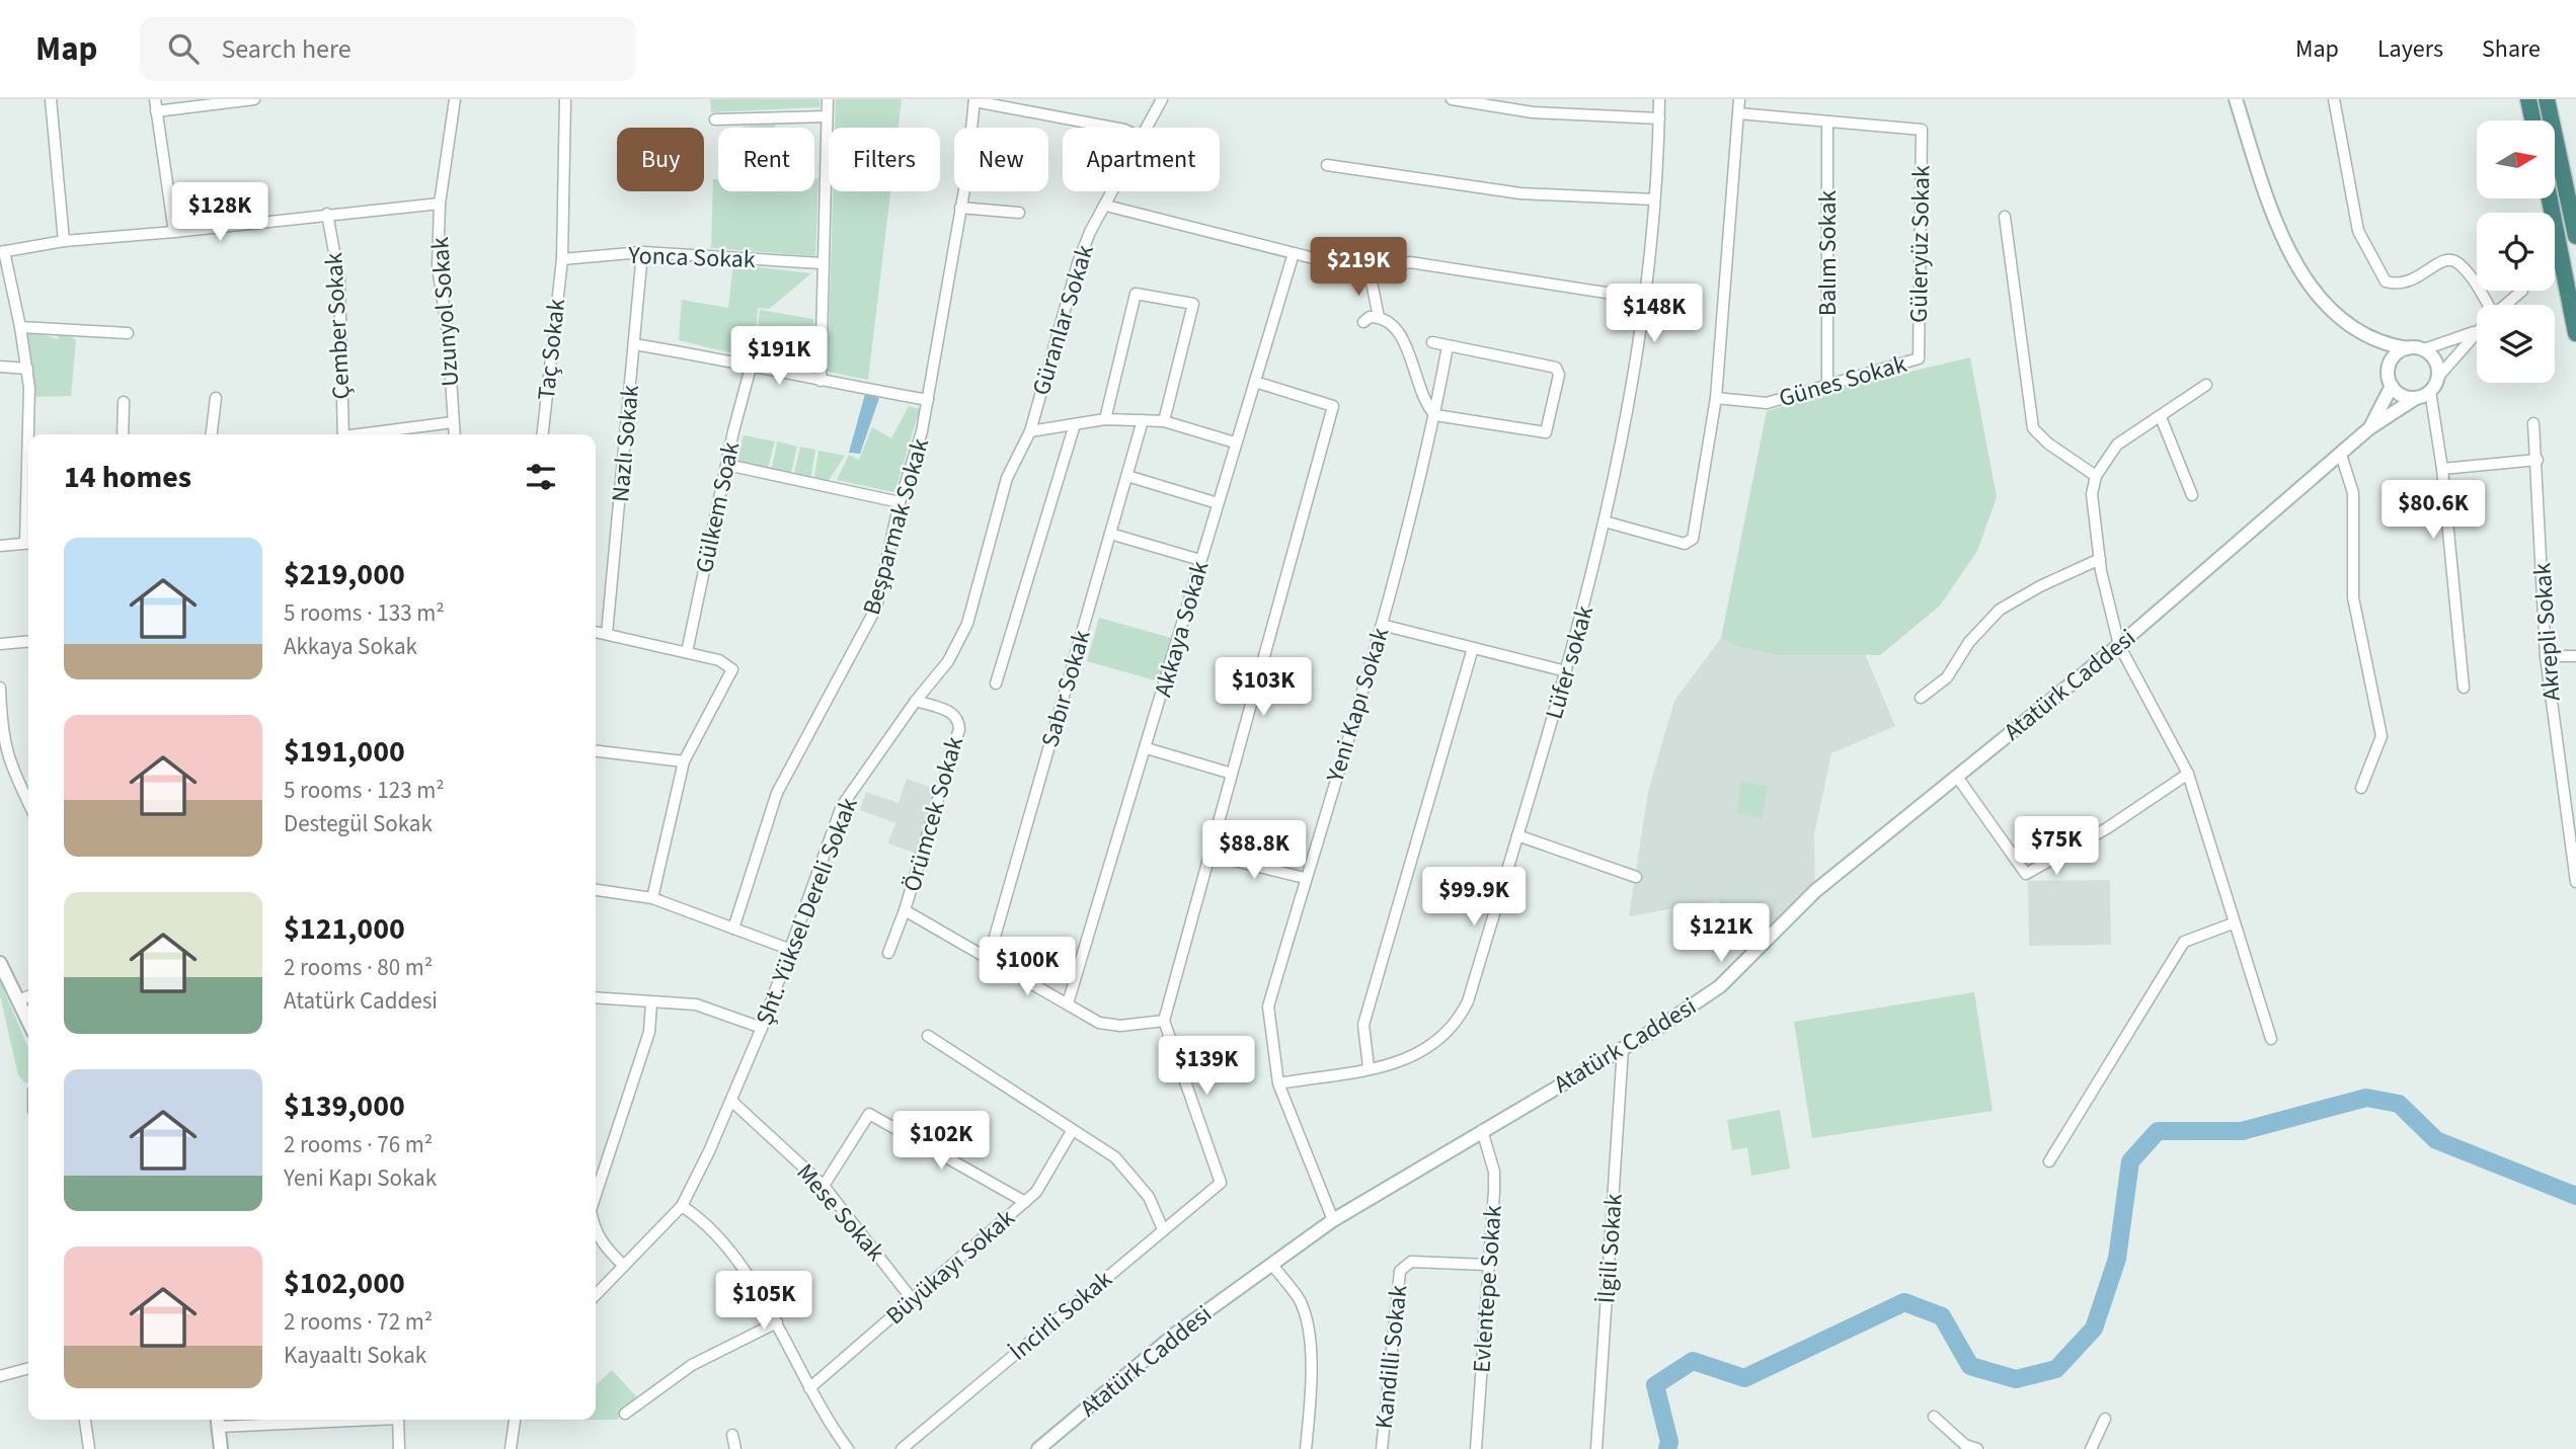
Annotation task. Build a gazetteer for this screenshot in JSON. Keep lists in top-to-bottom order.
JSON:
{
  "streets": {
    "main road": ["Atatürk Caddesi"],
    "street": [
      "Güleryüz Sokak",
      "Balım Sokak",
      "Yonca Sokak",
      "Uzunyol Sokak",
      "Güranlar Sokak",
      "Çember Sokak",
      "Taç Sokak",
      "Günes Sokak",
      "Nazlı Sokak",
      "Gülkem Soak",
      "Beşparmak Sokak",
      "Akkaya Sokak",
      "Akrepli Sokak",
      "Lüfer sokak",
      "Sabır Sokak",
      "Yeni Kapı Sokak",
      "Örümcek Sokak",
      "Şht. Yüksel Dereli Sokak",
      "Mese Sokak",
      "İlgili Sokak",
      "Büyükayı Sokak",
      "Evlentepe Sokak",
      "İncirli Sokak",
      "Kandilli Sokak"
    ]
  },
  "crossings": [
    ["Güleryüz Sokak", "Balım Sokak"],
    ["Güleryüz Sokak", "Günes Sokak"],
    ["Balım Sokak", "Günes Sokak"],
    ["Yonca Sokak", "Taç Sokak"],
    ["Yonca Sokak", "Nazlı Sokak"],
    ["Güranlar Sokak", "Şht. Yüksel Dereli Sokak"],
    ["Lüfer sokak", "Yeni Kapı Sokak"],
    ["Atatürk Caddesi", "Yeni Kapı Sokak"],
    ["Atatürk Caddesi", "İlgili Sokak"],
    ["Atatürk Caddesi", "Evlentepe Sokak"],
    ["Örümcek Sokak", "Şht. Yüksel Dereli Sokak"],
    ["Şht. Yüksel Dereli Sokak", "Mese Sokak"],
    ["Mese Sokak", "Büyükayı Sokak"],
    ["Evlentepe Sokak", "Kandilli Sokak"]
  ],
  "north": "right",
  "page": {
    "header": "Map",
    "search": "Search here",
    "nav": ["Map", "Layers", "Share"],
    "chip": [
      "Buy",
      "Rent",
      "Filters",
      "New",
      "Apartment"
    ],
    "price": [
      "$128K",
      "$219K",
      "$148K",
      "$191K",
      "$80.6K",
      "$103K",
      "$75K",
      "$88.8K",
      "$99.9K",
      "$121K",
      "$100K",
      "$139K",
      "$102K",
      "$105K"
    ],
    "heading": "14 homes",
    "list": [
      {
        "name": "$219,000",
        "note": "5 rooms · 133 m² · Akkaya Sokak"
      },
      {
        "name": "$191,000",
        "note": "5 rooms · 123 m² · Destegül Sokak"
      },
      {
        "name": "$121,000",
        "note": "2 rooms · 80 m² · Atatürk Caddesi"
      },
      {
        "name": "$139,000",
        "note": "2 rooms · 76 m² · Yeni Kapı Sokak"
      },
      {
        "name": "$102,000",
        "note": "2 rooms · 72 m² · Kayaaltı Sokak"
      }
    ]
  }
}
